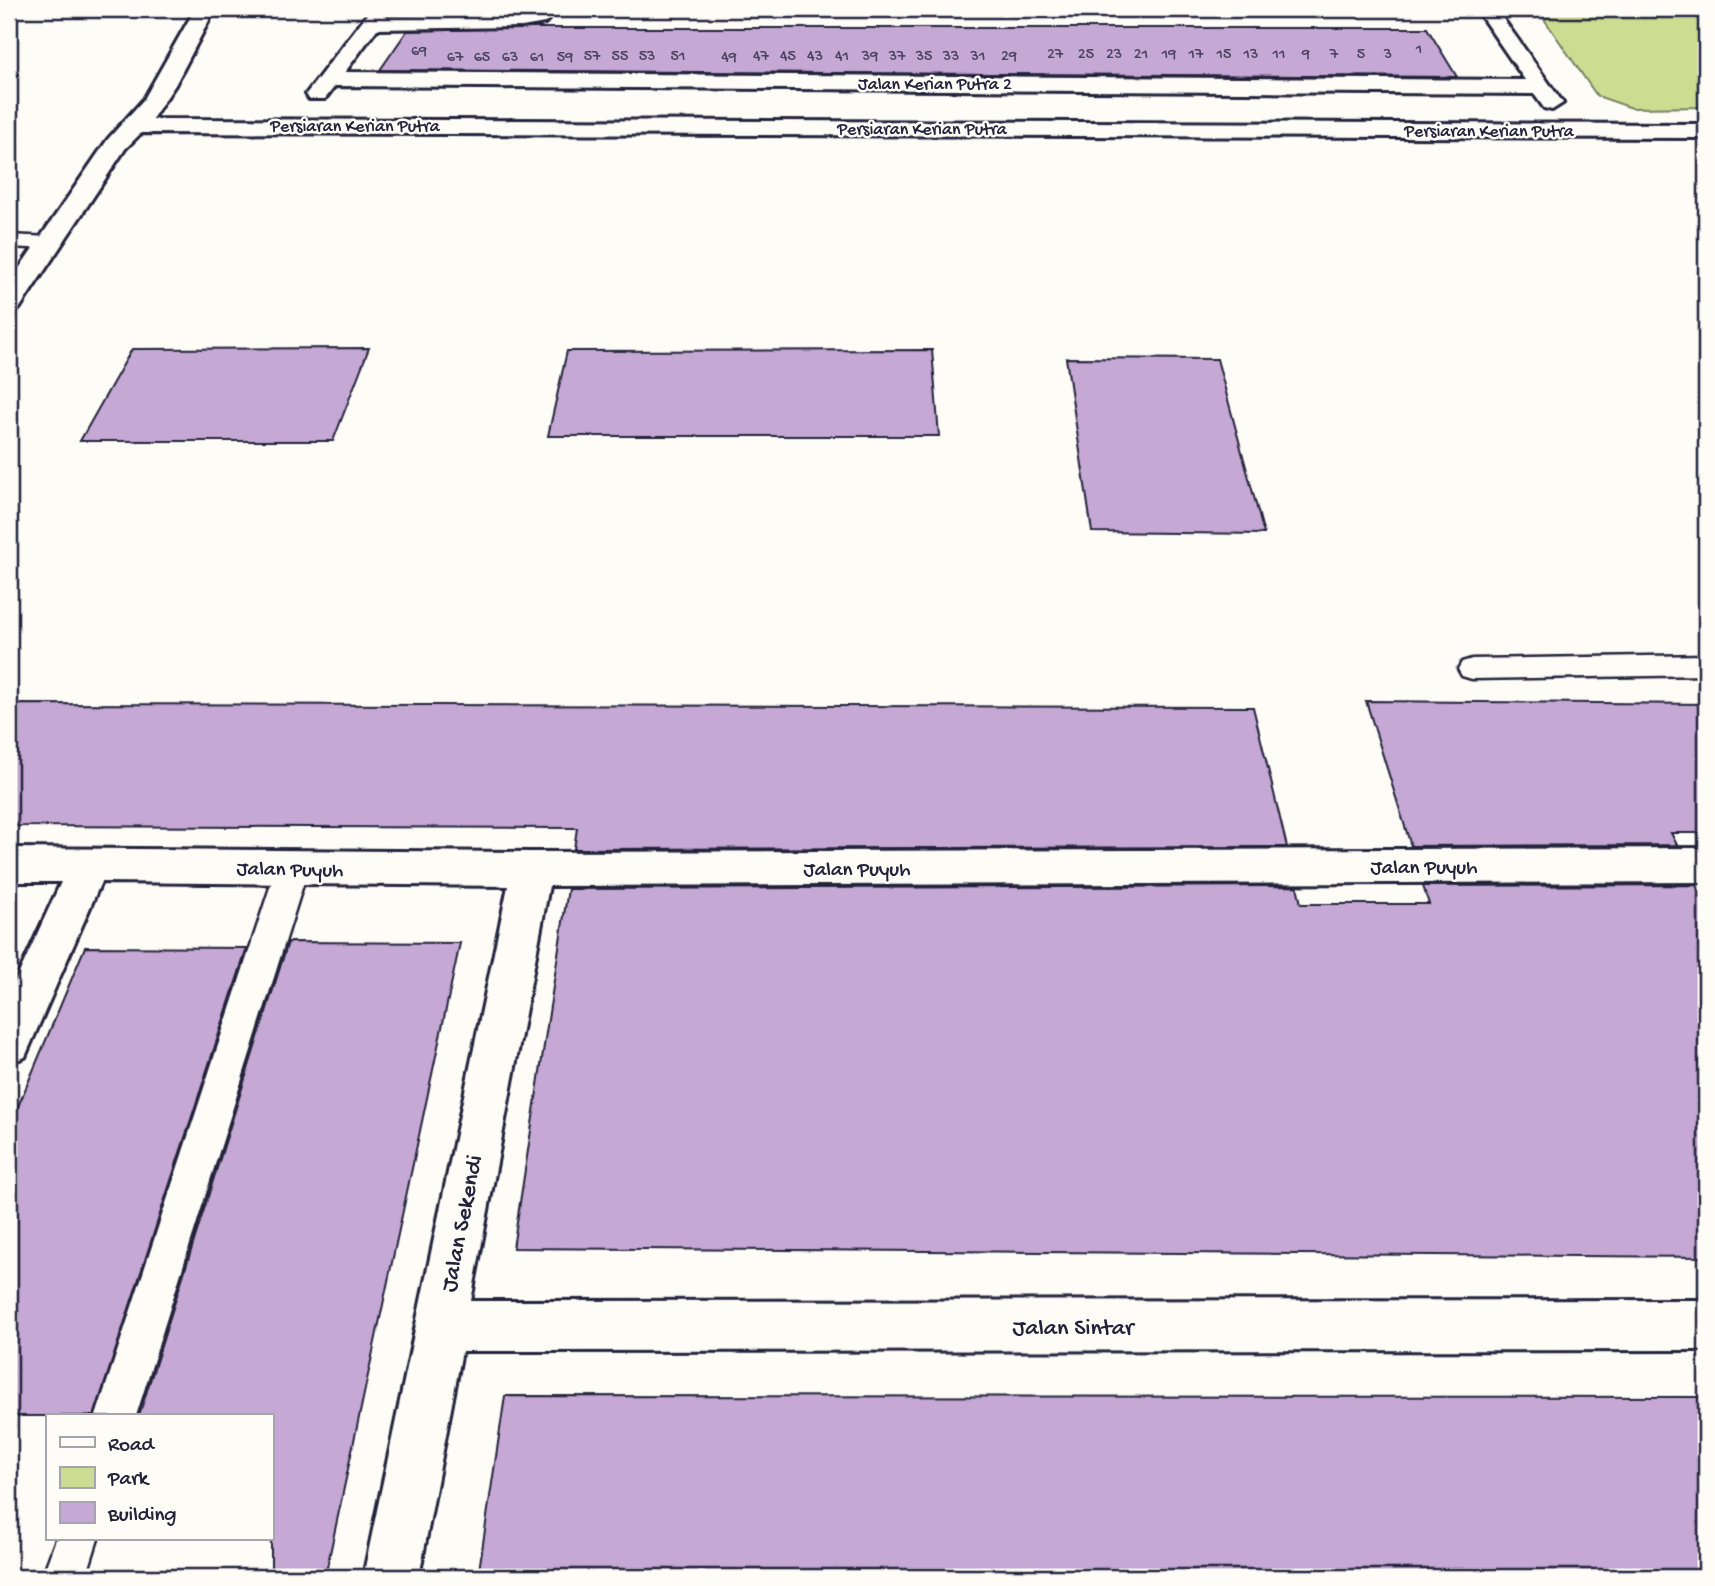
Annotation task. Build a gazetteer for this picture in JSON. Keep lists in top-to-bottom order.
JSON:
{
  "streets": {
    "street": [
      "Jalan Kerian Putra 2",
      "Persiaran Kerian Putra",
      "Jalan Puyuh",
      "Jalan Sekendi",
      "Jalan Sintar"
    ]
  },
  "crossings": [
    ["Jalan Puyuh", "Jalan Sekendi"],
    ["Jalan Sekendi", "Jalan Sintar"]
  ],
  "house_numbers": [
    "1",
    "69",
    "27",
    "25",
    "23",
    "21",
    "19",
    "17",
    "15",
    "13",
    "11",
    "9",
    "7",
    "5",
    "3",
    "57",
    "55",
    "53",
    "51",
    "47",
    "45",
    "43",
    "41",
    "39",
    "37",
    "35",
    "33",
    "31",
    "29",
    "67",
    "65",
    "63",
    "61",
    "59",
    "49"
  ],
  "legend": ["Road", "Park", "Building"]
}
